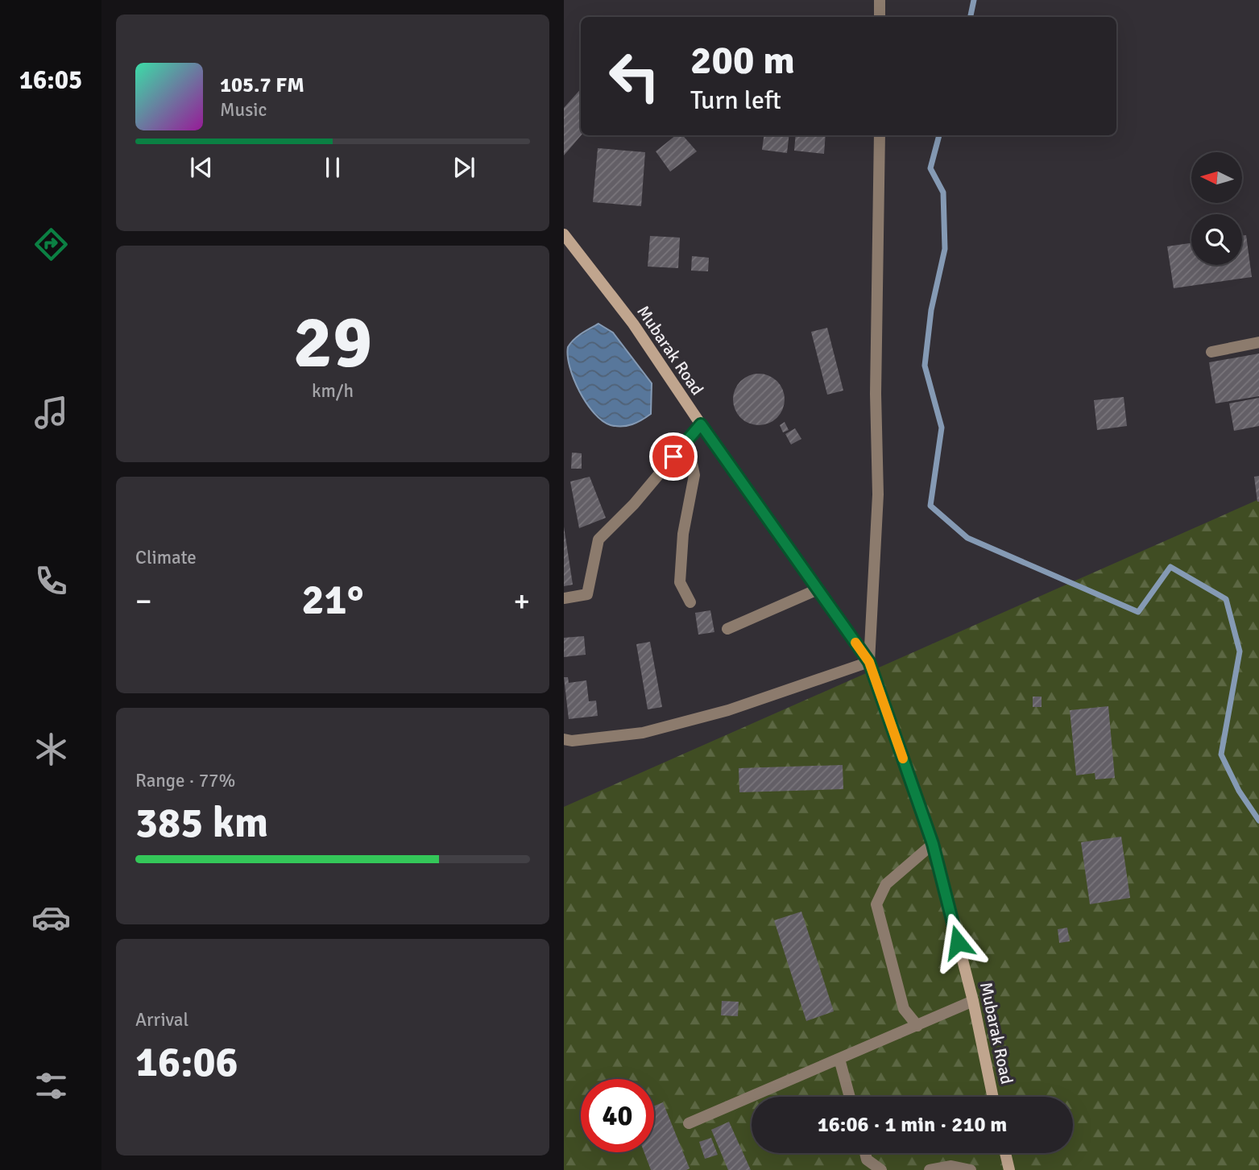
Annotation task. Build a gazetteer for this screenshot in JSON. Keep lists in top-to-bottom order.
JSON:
{
  "streets": {
    "street": ["Mubarak Road"]
  },
  "north": "left",
  "page": {
    "tabs": "16:05",
    "turn": ["200 m", "Turn left"],
    "song": ["105.7 FM", "Music"],
    "tile": [
      ["29", "km/h"],
      "Climate",
      ["Range · 77%", "385 km"],
      ["Arrival", "16:06"]
    ],
    "heat": ["−", "21°", "+"],
    "limit": "40",
    "trip": "16:06 · 1 min · 210 m"
  }
}
